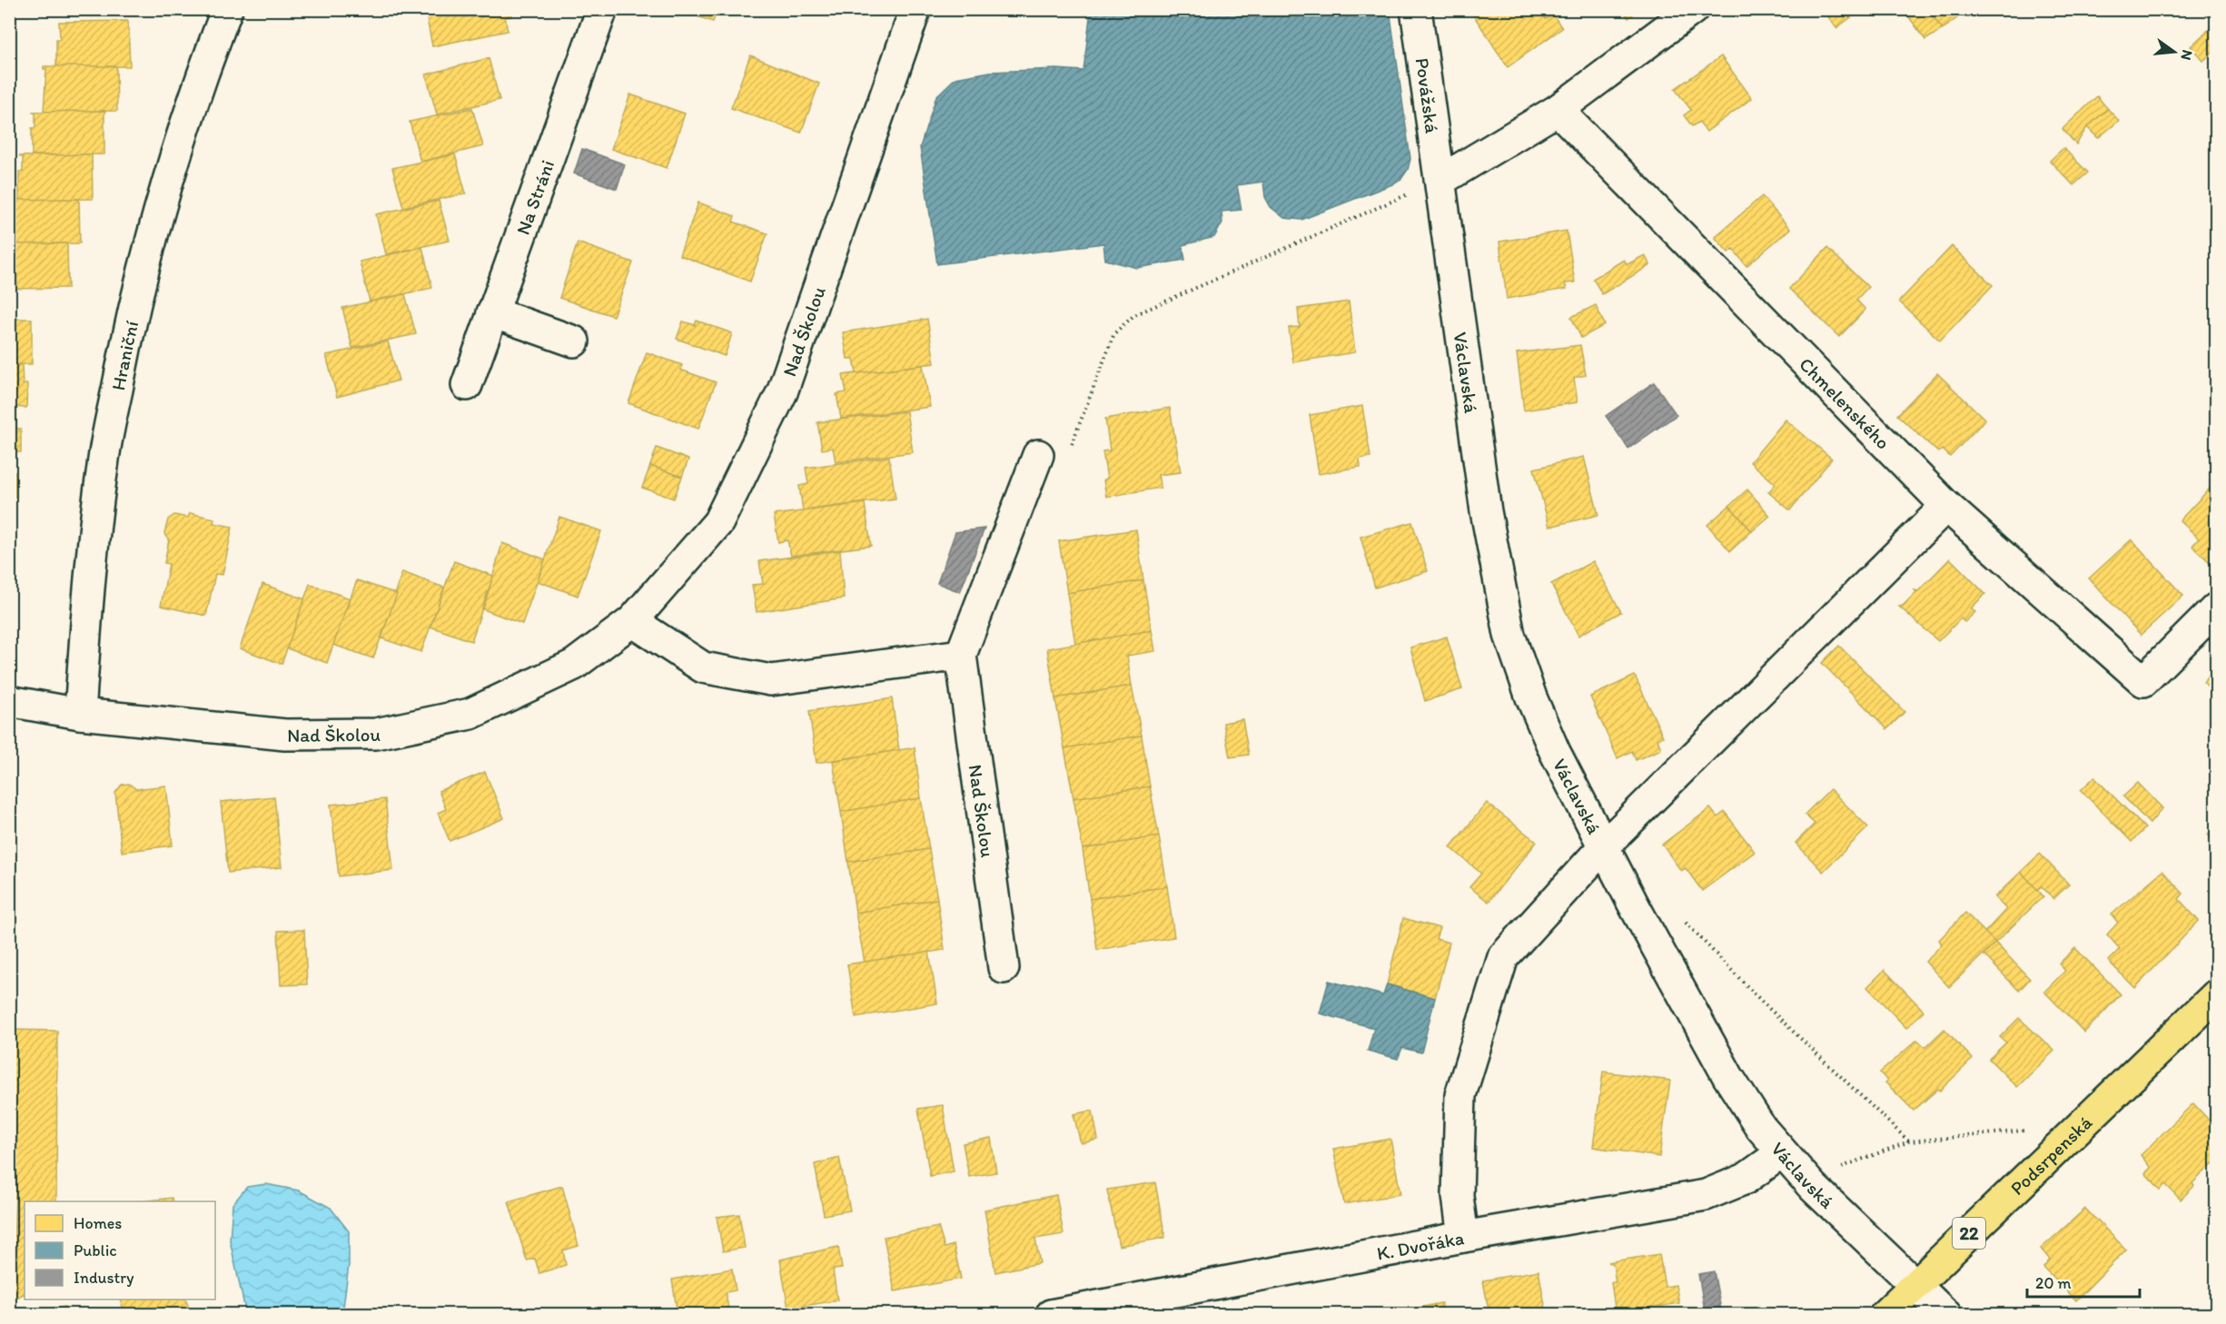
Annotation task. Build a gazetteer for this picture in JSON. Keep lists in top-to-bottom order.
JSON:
{
  "streets": {
    "main road": ["Podsrpenská", "22"],
    "street": [
      "Povážská",
      "Na Stráni",
      "Nad Školou",
      "Hraniční",
      "Václavská",
      "Chmelenského",
      "K. Dvořáka"
    ]
  },
  "crossings": [
    ["Povážská", "Václavská"],
    ["Nad Školou", "Hraniční"],
    ["Václavská", "Chmelenského"],
    ["Václavská", "Podsrpenská"],
    ["Václavská", "K. Dvořáka"]
  ],
  "legend": ["Homes", "Public", "Industry"],
  "scale_bar": "20 m",
  "north": "right"
}
